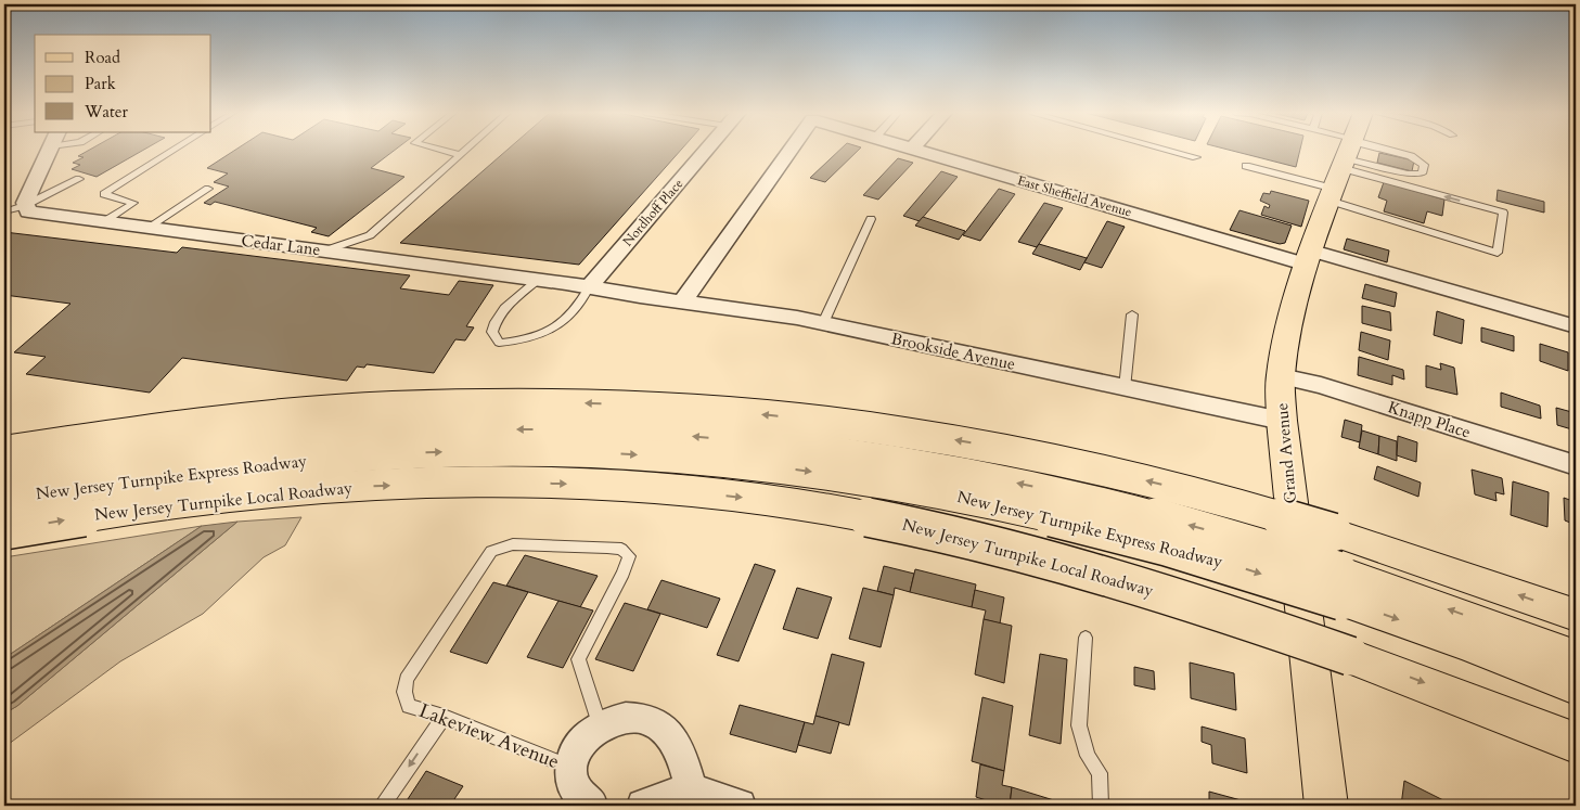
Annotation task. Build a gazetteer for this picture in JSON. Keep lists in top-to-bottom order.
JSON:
{
  "streets": {
    "main road": ["Grand Avenue", "New Jersey Turnpike Express Roadway", "New Jersey Turnpike Local Roadway"],
    "street": [
      "East Sheffield Avenue",
      "Nordhoff Place",
      "Cedar Lane",
      "Brookside Avenue",
      "Knapp Place",
      "Lakeview Avenue"
    ]
  },
  "crossings": [
    ["East Sheffield Avenue", "Brookside Avenue"],
    ["East Sheffield Avenue", "Grand Avenue"],
    ["Nordhoff Place", "Cedar Lane"],
    ["Cedar Lane", "Brookside Avenue"],
    ["Brookside Avenue", "Grand Avenue"],
    ["Knapp Place", "Grand Avenue"]
  ],
  "legend": ["Road", "Park", "Water"]
}
